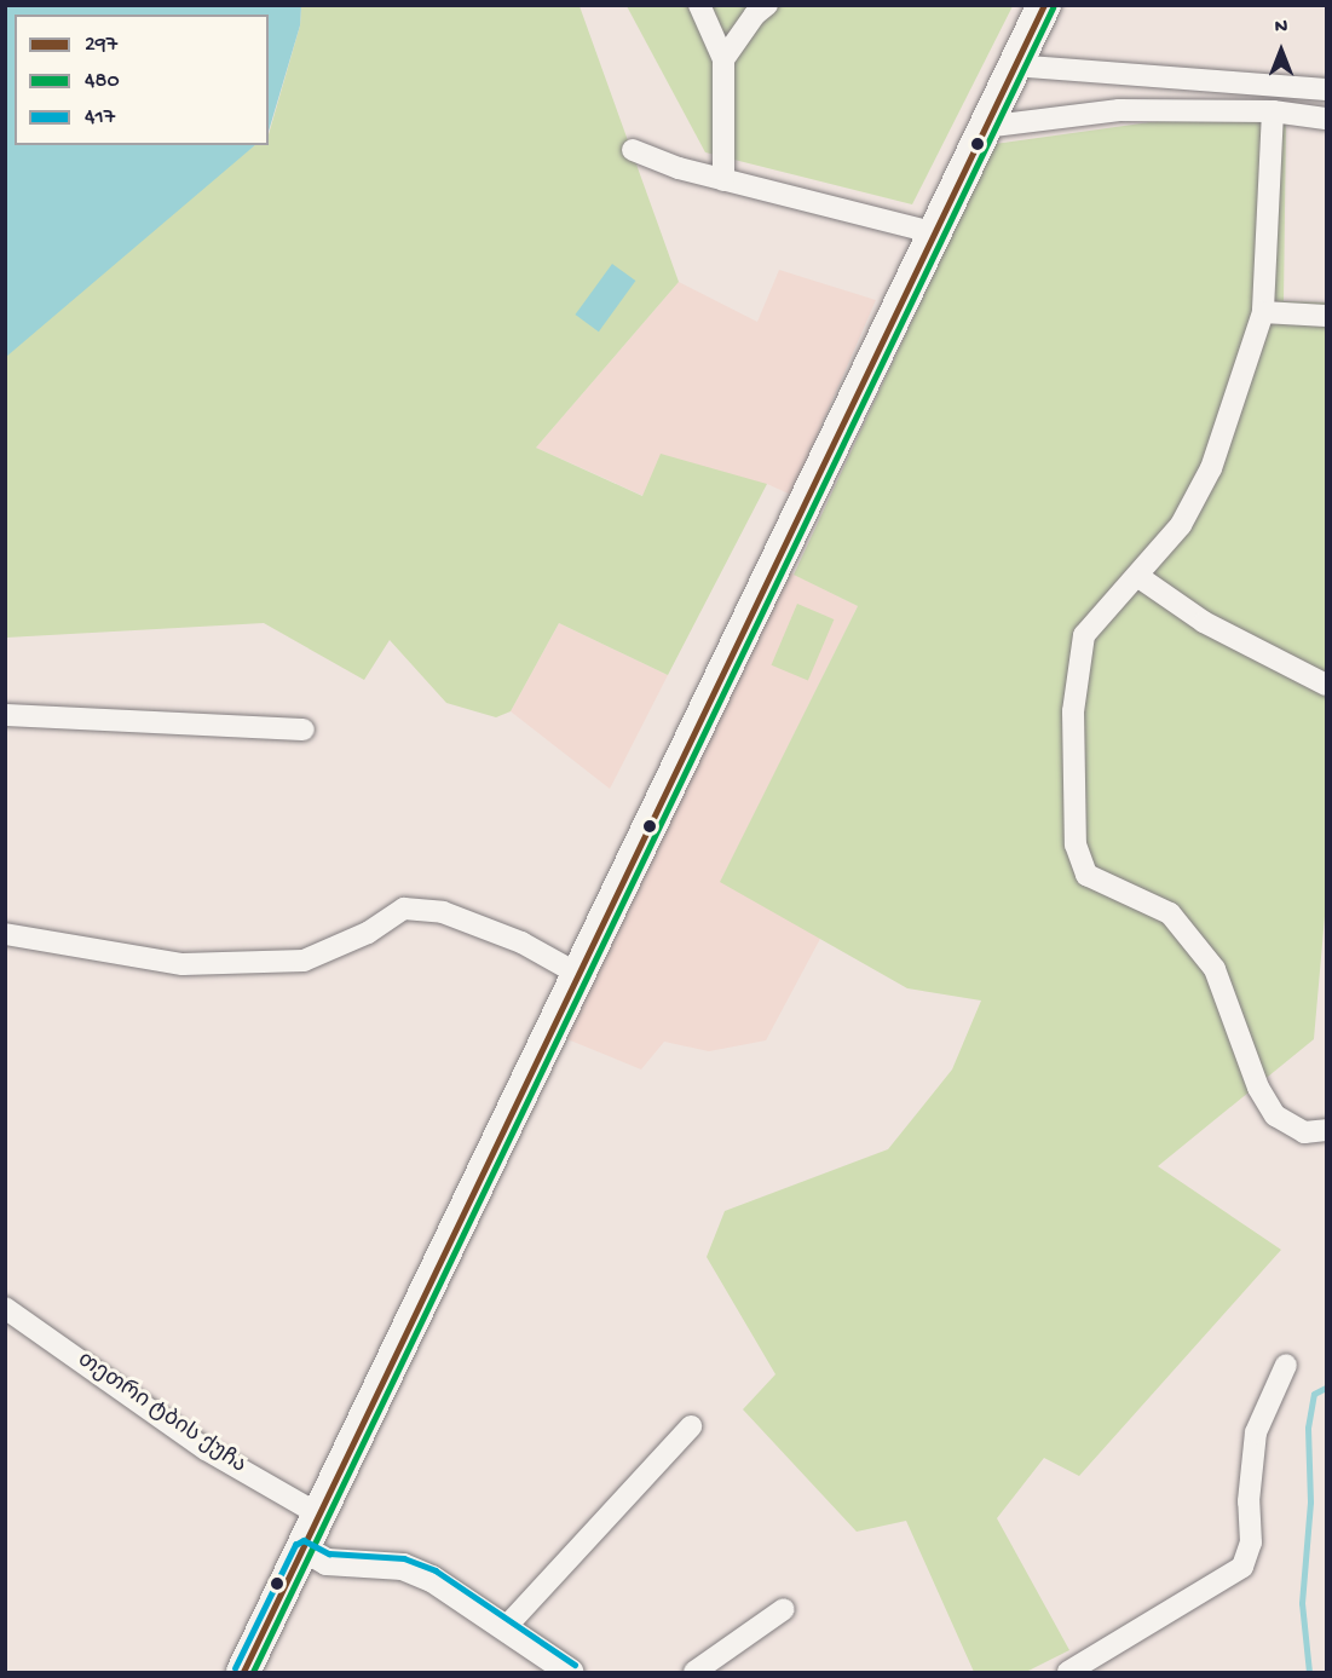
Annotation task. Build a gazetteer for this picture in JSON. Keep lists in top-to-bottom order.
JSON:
{
  "streets": {
    "street": ["თეთრი ტბის ქუჩა"]
  },
  "lines": ["transit line 297", "transit line 480", "transit line 417"],
  "legend": ["297", "480", "417"],
  "north": "top"
}
